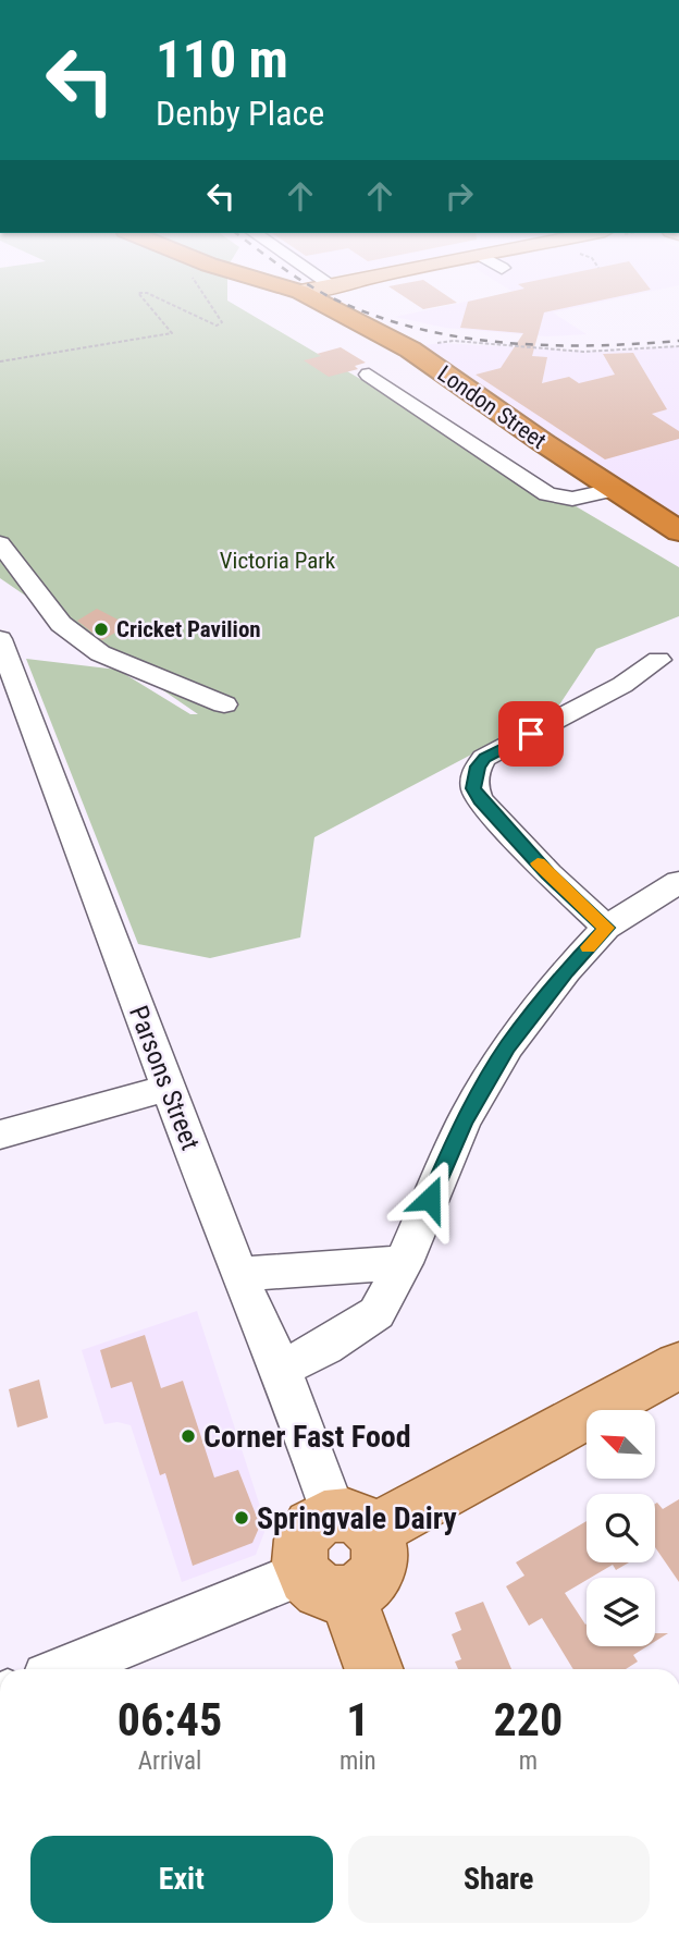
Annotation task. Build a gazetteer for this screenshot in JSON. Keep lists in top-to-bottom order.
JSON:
{
  "streets": {
    "highway": ["London Street"],
    "street": ["Parsons Street"]
  },
  "parks": ["Victoria Park"],
  "places": ["Cricket Pavilion", "Corner Fast Food", "Springvale Dairy"],
  "north": "top left",
  "page": {
    "turn": ["110 m", "Denby Place"],
    "eta": [
      "06:45",
      "Arrival",
      "1",
      "min",
      "220",
      "m"
    ],
    "buttons": ["Exit", "Share"]
  }
}
